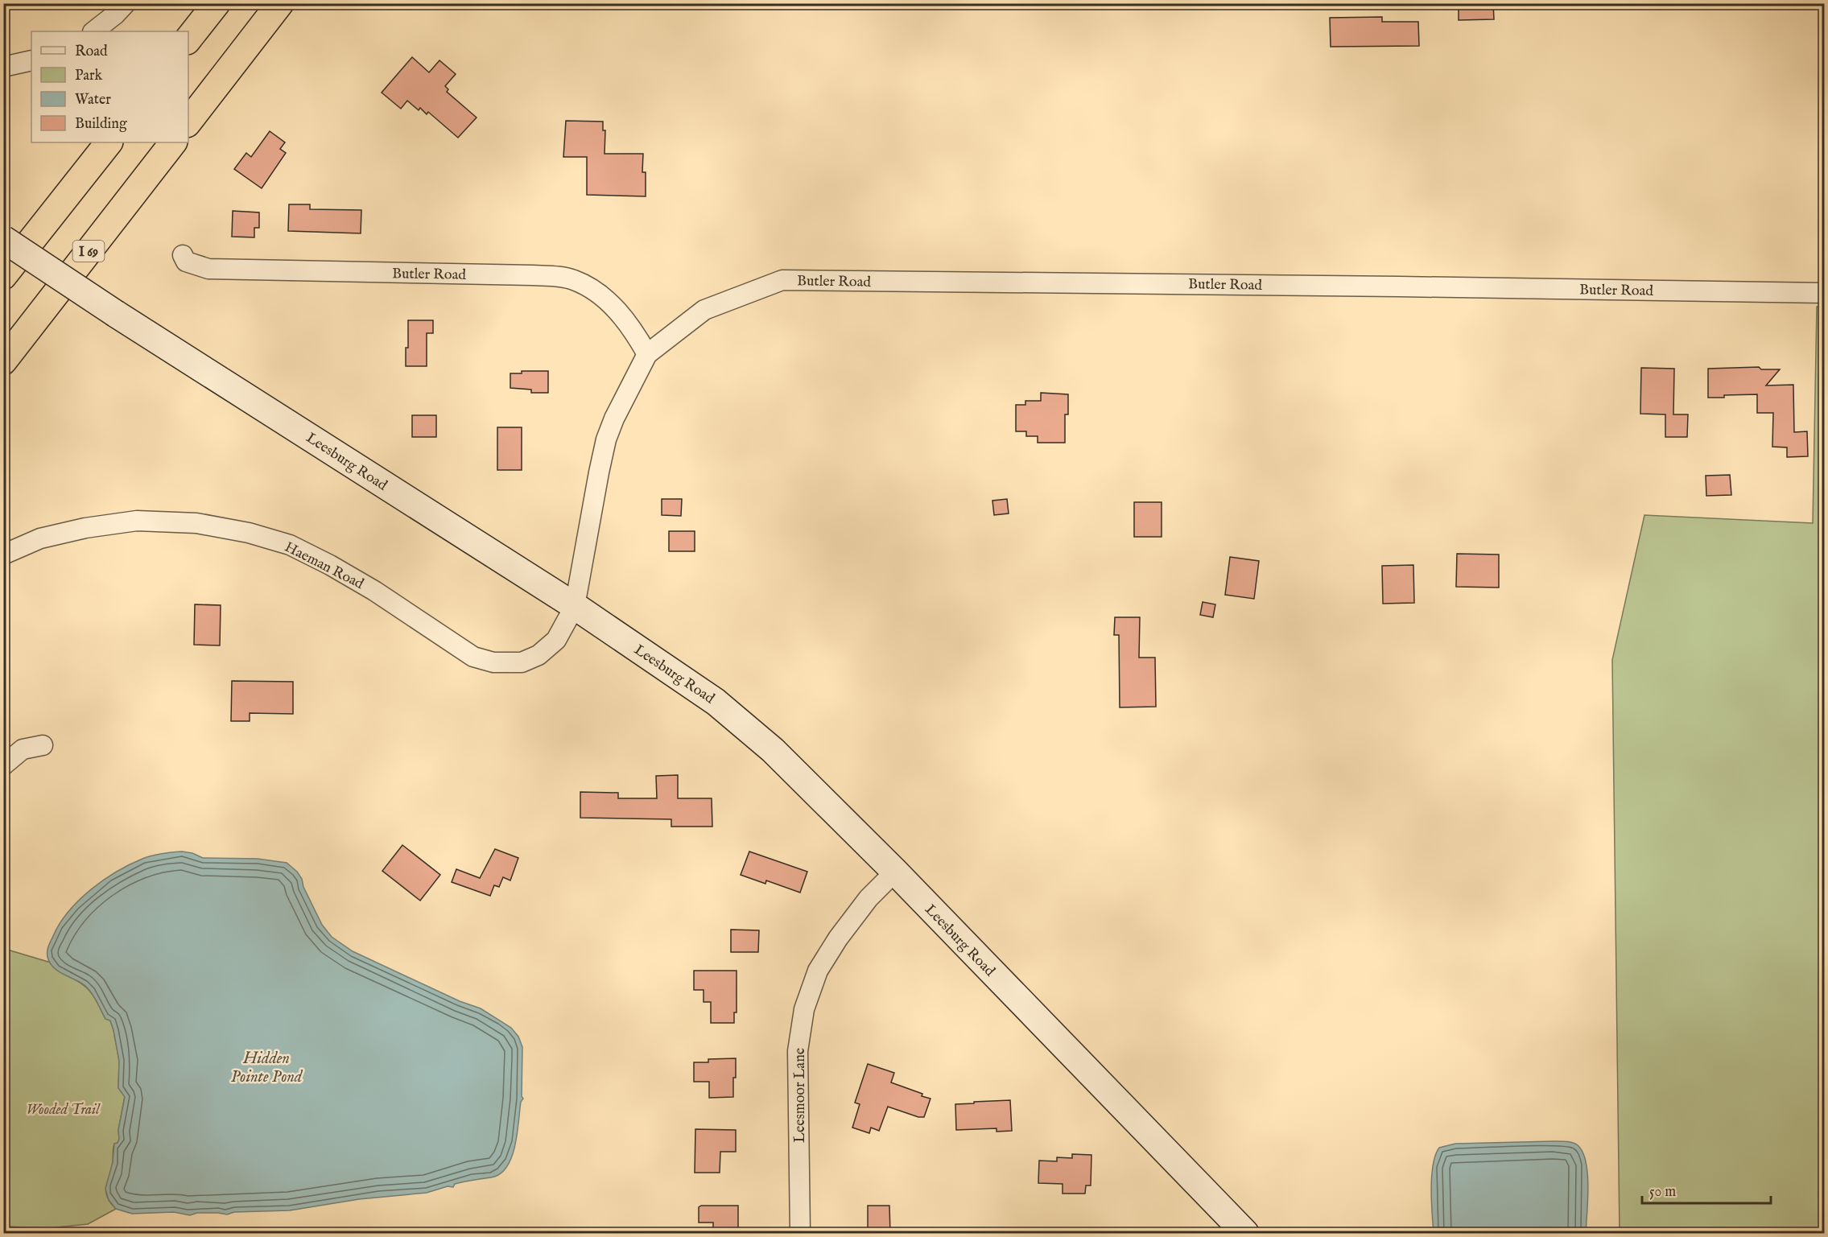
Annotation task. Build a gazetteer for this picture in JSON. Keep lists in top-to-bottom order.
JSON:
{
  "streets": {
    "highway": ["I 69"],
    "main road": ["Leesburg Road"],
    "street": ["Butler Road", "Haeman Road", "Leesmoor Lane"]
  },
  "crossings": [
    ["Butler Road", "Leesburg Road"],
    ["Butler Road", "Haeman Road"],
    ["Leesburg Road", "Haeman Road"],
    ["Leesburg Road", "Leesmoor Lane"]
  ],
  "water": ["Hidden Pointe Pond"],
  "parks": ["Wooded Trail"],
  "legend": [
    "Road",
    "Park",
    "Water",
    "Building"
  ],
  "scale_bar": "50 m"
}
